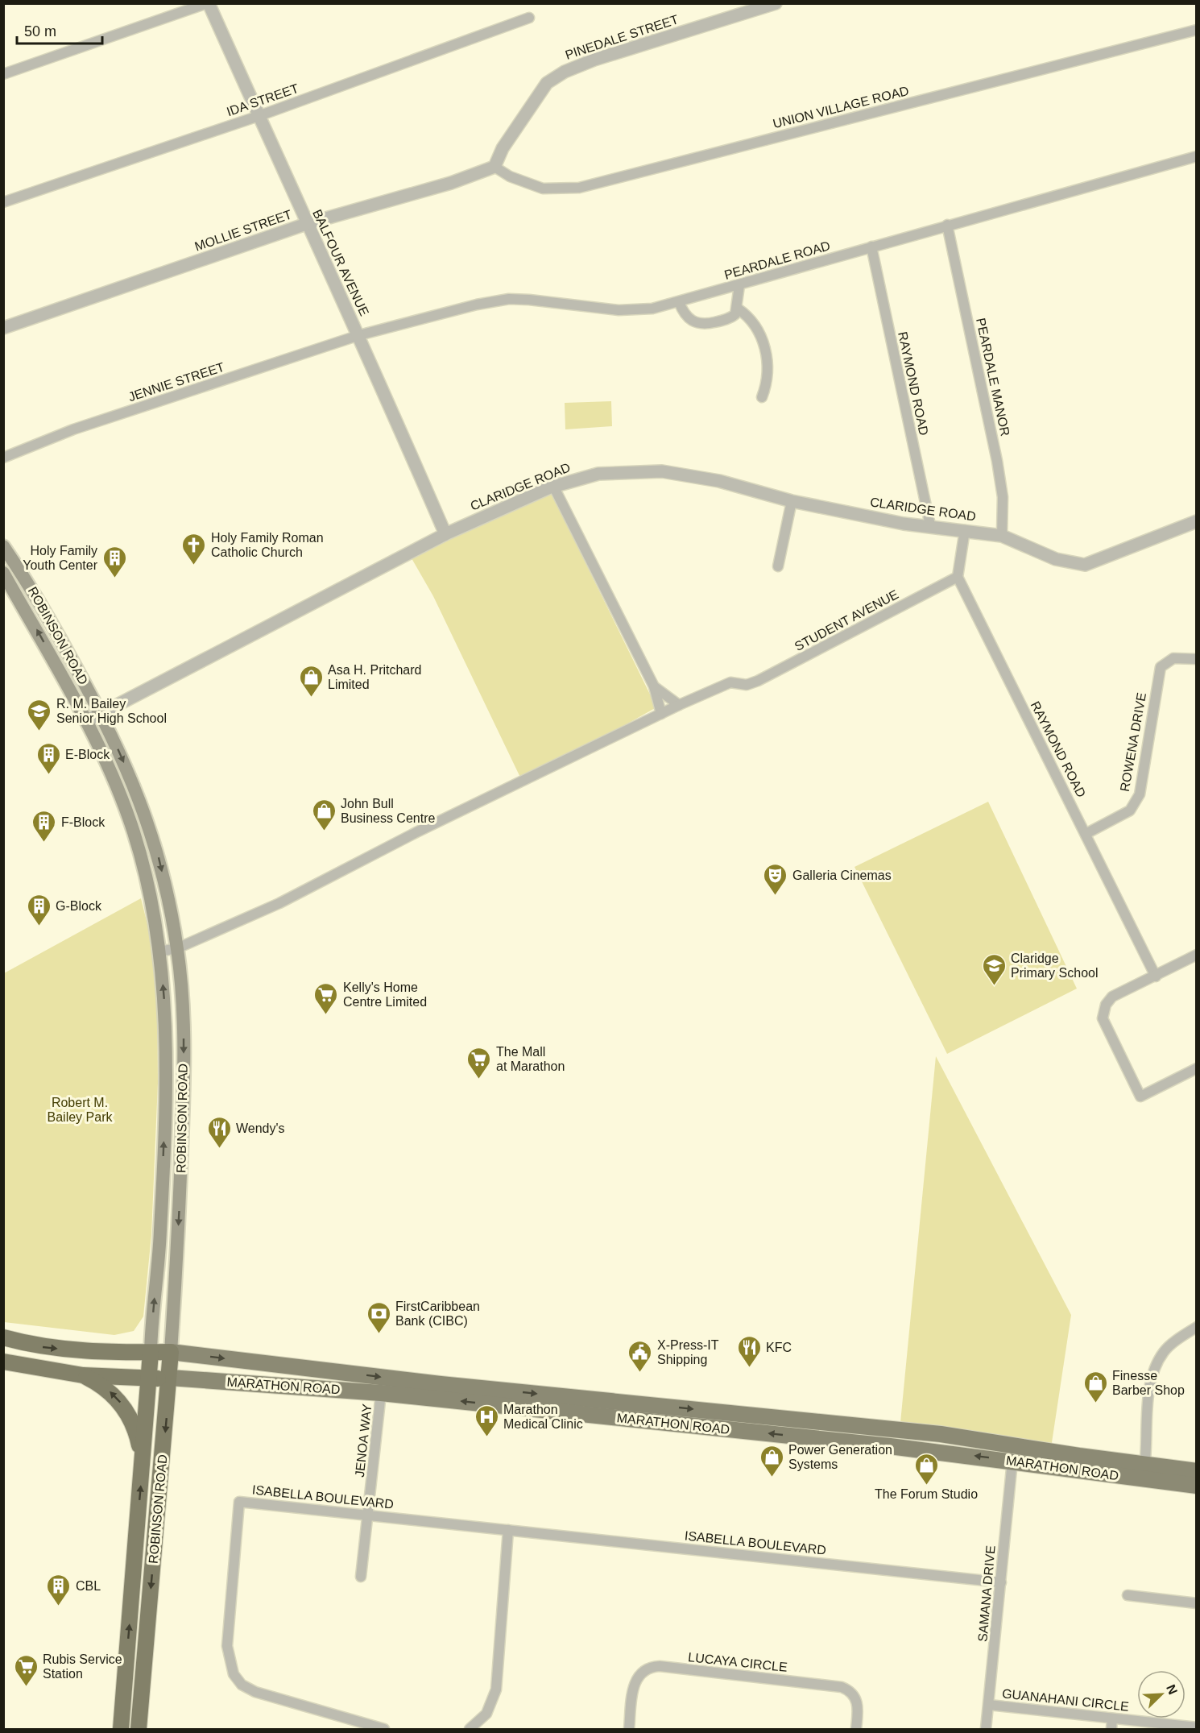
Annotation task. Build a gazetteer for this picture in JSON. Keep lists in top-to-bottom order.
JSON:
{
  "streets": {
    "highway": ["ROBINSON ROAD", "MARATHON ROAD"],
    "street": [
      "PINEDALE STREET",
      "IDA STREET",
      "UNION VILLAGE ROAD",
      "MOLLIE STREET",
      "PEARDALE ROAD",
      "BALFOUR AVENUE",
      "PEARDALE MANOR",
      "JENNIE STREET",
      "RAYMOND ROAD",
      "CLARIDGE ROAD",
      "STUDENT AVENUE",
      "ROWENA DRIVE",
      "JENOA WAY",
      "ISABELLA BOULEVARD",
      "SAMANA DRIVE",
      "LUCAYA CIRCLE",
      "GUANAHANI CIRCLE"
    ]
  },
  "crossings": [
    ["PINEDALE STREET", "UNION VILLAGE ROAD"],
    ["PINEDALE STREET", "MOLLIE STREET"],
    ["IDA STREET", "BALFOUR AVENUE"],
    ["UNION VILLAGE ROAD", "MOLLIE STREET"],
    ["MOLLIE STREET", "BALFOUR AVENUE"],
    ["PEARDALE ROAD", "BALFOUR AVENUE"],
    ["PEARDALE ROAD", "PEARDALE MANOR"],
    ["PEARDALE ROAD", "JENNIE STREET"],
    ["PEARDALE ROAD", "RAYMOND ROAD"],
    ["BALFOUR AVENUE", "JENNIE STREET"],
    ["BALFOUR AVENUE", "CLARIDGE ROAD"],
    ["PEARDALE MANOR", "CLARIDGE ROAD"],
    ["RAYMOND ROAD", "CLARIDGE ROAD"],
    ["RAYMOND ROAD", "STUDENT AVENUE"],
    ["RAYMOND ROAD", "ROWENA DRIVE"],
    ["CLARIDGE ROAD", "ROBINSON ROAD"],
    ["ROBINSON ROAD", "MARATHON ROAD"],
    ["MARATHON ROAD", "JENOA WAY"],
    ["MARATHON ROAD", "SAMANA DRIVE"],
    ["JENOA WAY", "ISABELLA BOULEVARD"],
    ["ISABELLA BOULEVARD", "SAMANA DRIVE"],
    ["SAMANA DRIVE", "GUANAHANI CIRCLE"]
  ],
  "parks": ["Robert M. Bailey Park"],
  "places": {
    "church": ["Holy Family Roman Catholic Church"],
    "building": [
      "Holy Family Youth Center",
      "E-Block",
      "F-Block",
      "G-Block",
      "CBL"
    ],
    "shop": [
      "Asa H. Pritchard Limited",
      "John Bull Business Centre",
      "Finesse Barber Shop",
      "Power Generation Systems",
      "The Forum Studio"
    ],
    "school or university": ["R. M. Bailey Senior High School", "Claridge Primary School"],
    "theatre": ["Galleria Cinemas"],
    "supermarket": ["Kelly's Home Centre Limited", "The Mall at Marathon", "Rubis Service Station"],
    "restaurant": ["Wendy's", "KFC"],
    "bank": ["FirstCaribbean Bank (CIBC)"],
    "public building": ["X-Press-IT Shipping"],
    "hospital": ["Marathon Medical Clinic"]
  },
  "scale_bar": "50 m",
  "north": "top right"
}
